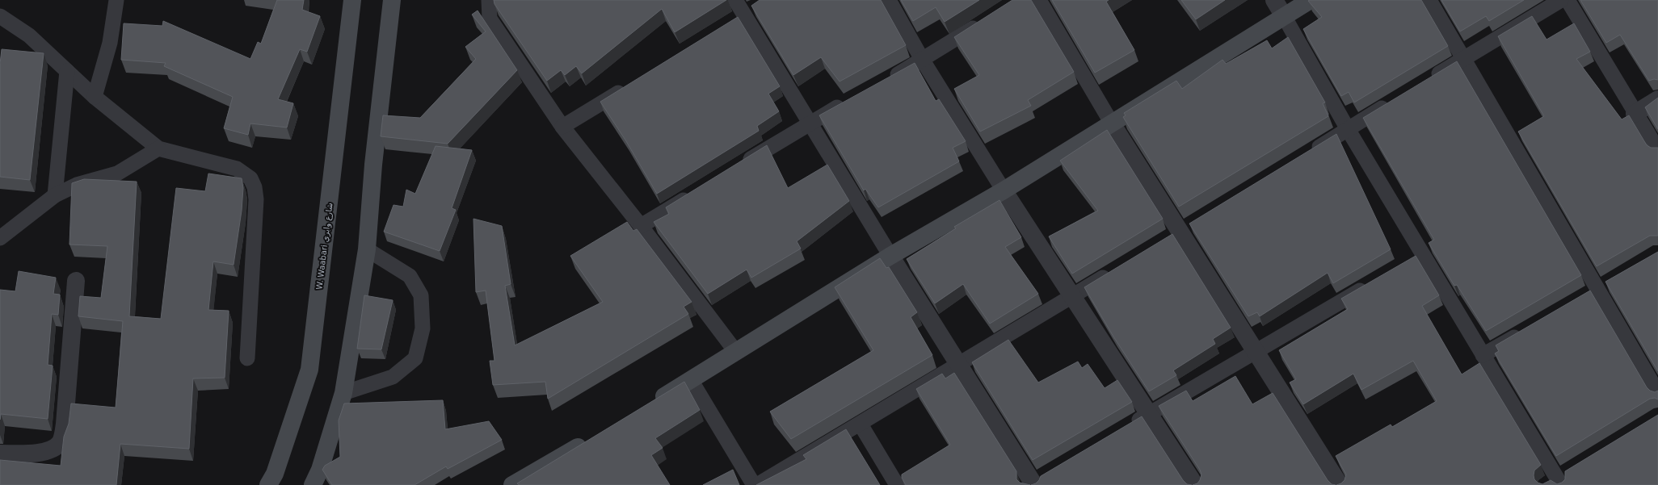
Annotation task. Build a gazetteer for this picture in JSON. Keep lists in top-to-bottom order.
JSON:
{
  "streets": {
    "main road": ["W. Waabari شارع وابري"]
  }
}
